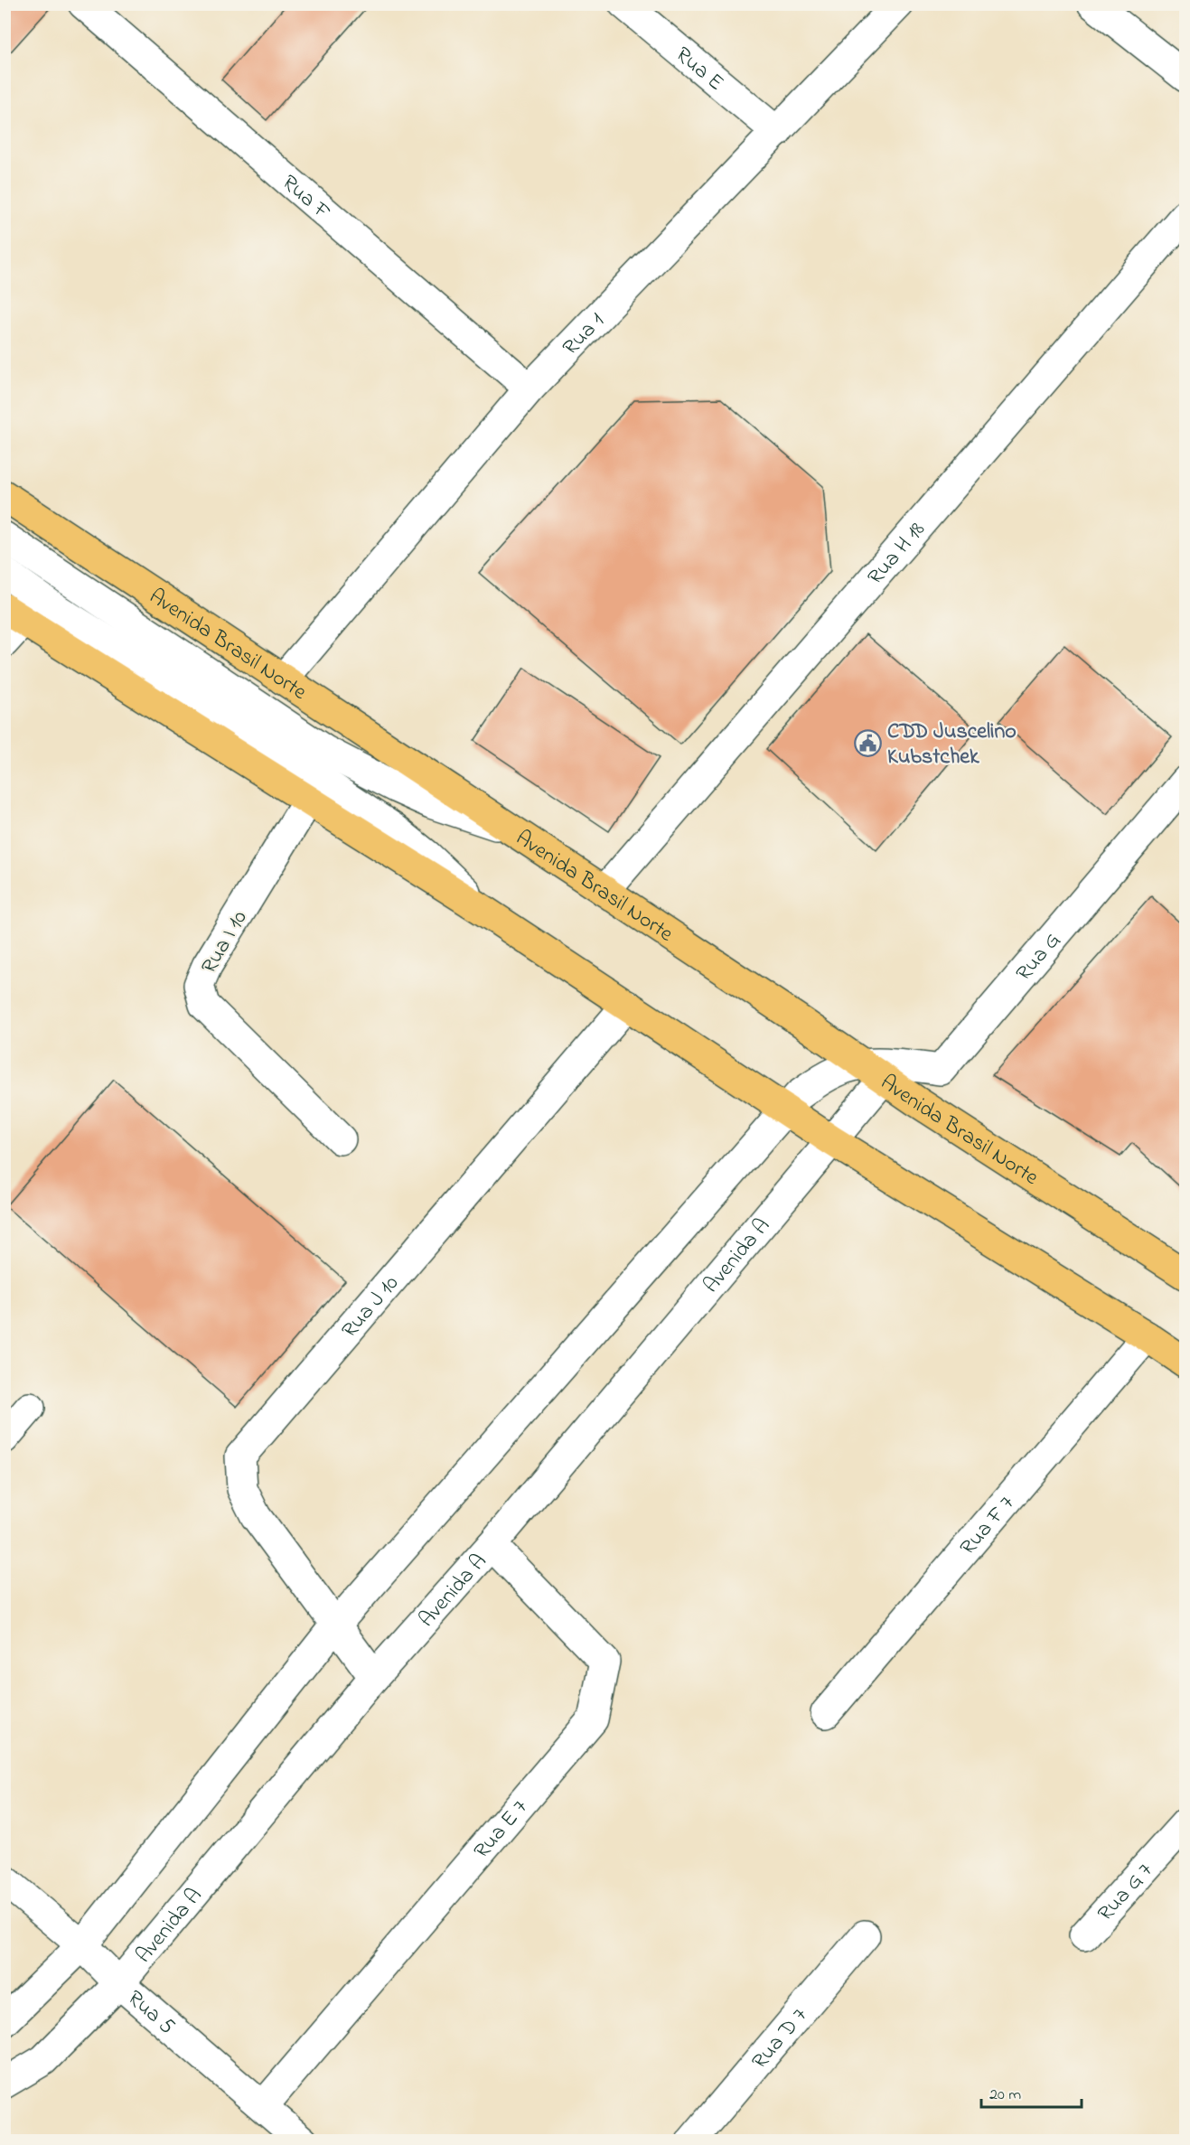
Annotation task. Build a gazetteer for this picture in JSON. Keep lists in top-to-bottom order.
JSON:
{
  "streets": {
    "main road": ["Avenida Brasil Norte"],
    "street": [
      "Rua E",
      "Rua F",
      "Rua 1",
      "Rua H 18",
      "Rua I 10",
      "Rua G",
      "Avenida A",
      "Rua J 10",
      "Rua F 7",
      "Rua E 7",
      "Rua G 7",
      "Rua 5",
      "Rua D 7"
    ]
  },
  "crossings": [
    ["Rua E", "Rua 1"],
    ["Rua F", "Rua 1"],
    ["Rua 1", "Avenida Brasil Norte"],
    ["Rua H 18", "Avenida Brasil Norte"],
    ["Avenida Brasil Norte", "Rua G"],
    ["Avenida Brasil Norte", "Avenida A"],
    ["Rua G", "Avenida A"],
    ["Avenida A", "Rua J 10"],
    ["Avenida A", "Rua E 7"],
    ["Avenida A", "Rua 5"],
    ["Rua E 7", "Rua 5"]
  ],
  "places": {
    "public building": ["CDD Juscelino Kubstchek"]
  },
  "scale_bar": "20 m"
}
